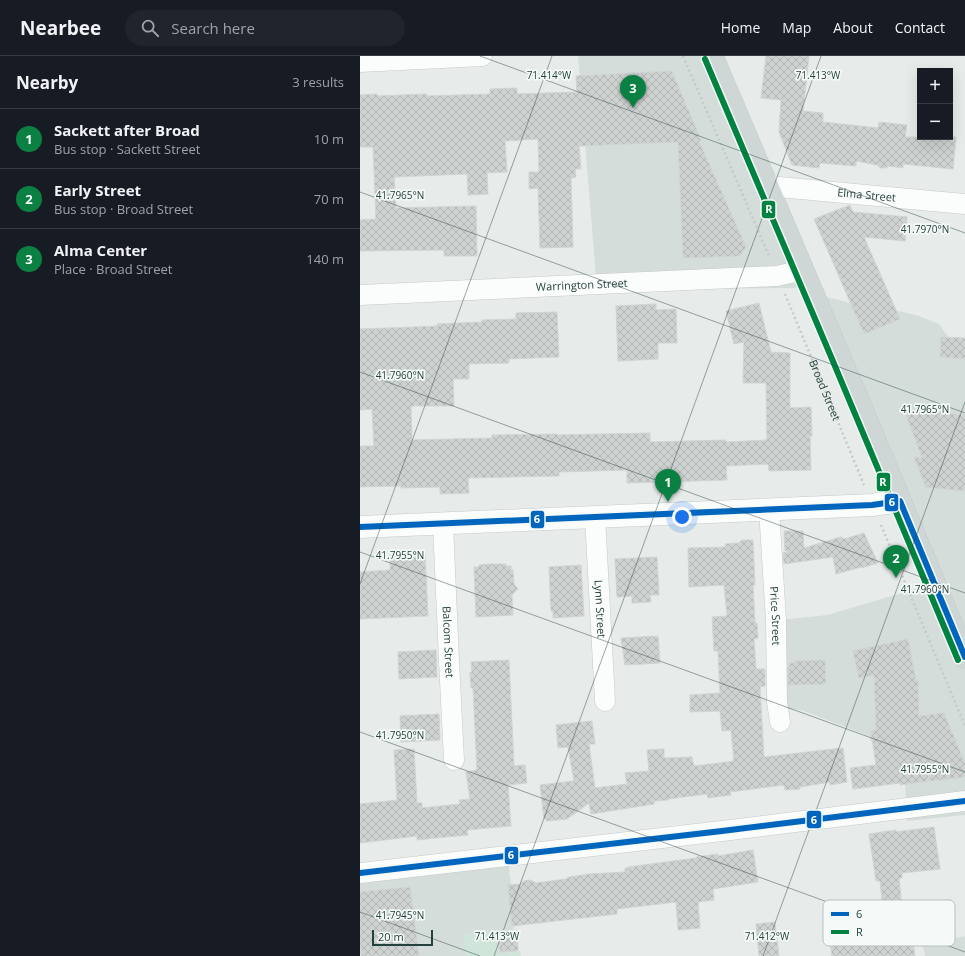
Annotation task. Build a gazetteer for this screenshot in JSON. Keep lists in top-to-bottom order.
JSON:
{
  "streets": {
    "street": [
      "Elma Street",
      "Warrington Street",
      "Lynn Street",
      "Price Street",
      "Balcom Street"
    ],
    "path": ["Broad Street"]
  },
  "crossings": [
    ["Warrington Street", "Broad Street"]
  ],
  "lines": ["transit line R", "transit line 6"],
  "legend": ["6", "R"],
  "scale_bar": "20 m",
  "page": {
    "header": "Nearbee",
    "search": "Search here",
    "nav": [
      "Home",
      "Map",
      "About",
      "Contact"
    ],
    "heading": ["Nearby", "3 results"],
    "map_buttons": ["+", "−"],
    "pins": ["3", "1", "2"],
    "list": [
      {
        "mark": "1",
        "name": "Sackett after Broad",
        "note": "Bus stop · Sackett Street",
        "value": "10 m"
      },
      {
        "mark": "2",
        "name": "Early Street",
        "note": "Bus stop · Broad Street",
        "value": "70 m"
      },
      {
        "mark": "3",
        "name": "Alma Center",
        "note": "Place · Broad Street",
        "value": "140 m"
      }
    ],
    "scale": "20 m"
  },
  "coordinates": [
    "71.414°W",
    "71.413°W",
    "41.7965°N",
    "41.7970°N",
    "41.7960°N",
    "41.7955°N",
    "41.7950°N",
    "41.7945°N",
    "71.412°W"
  ]
}
